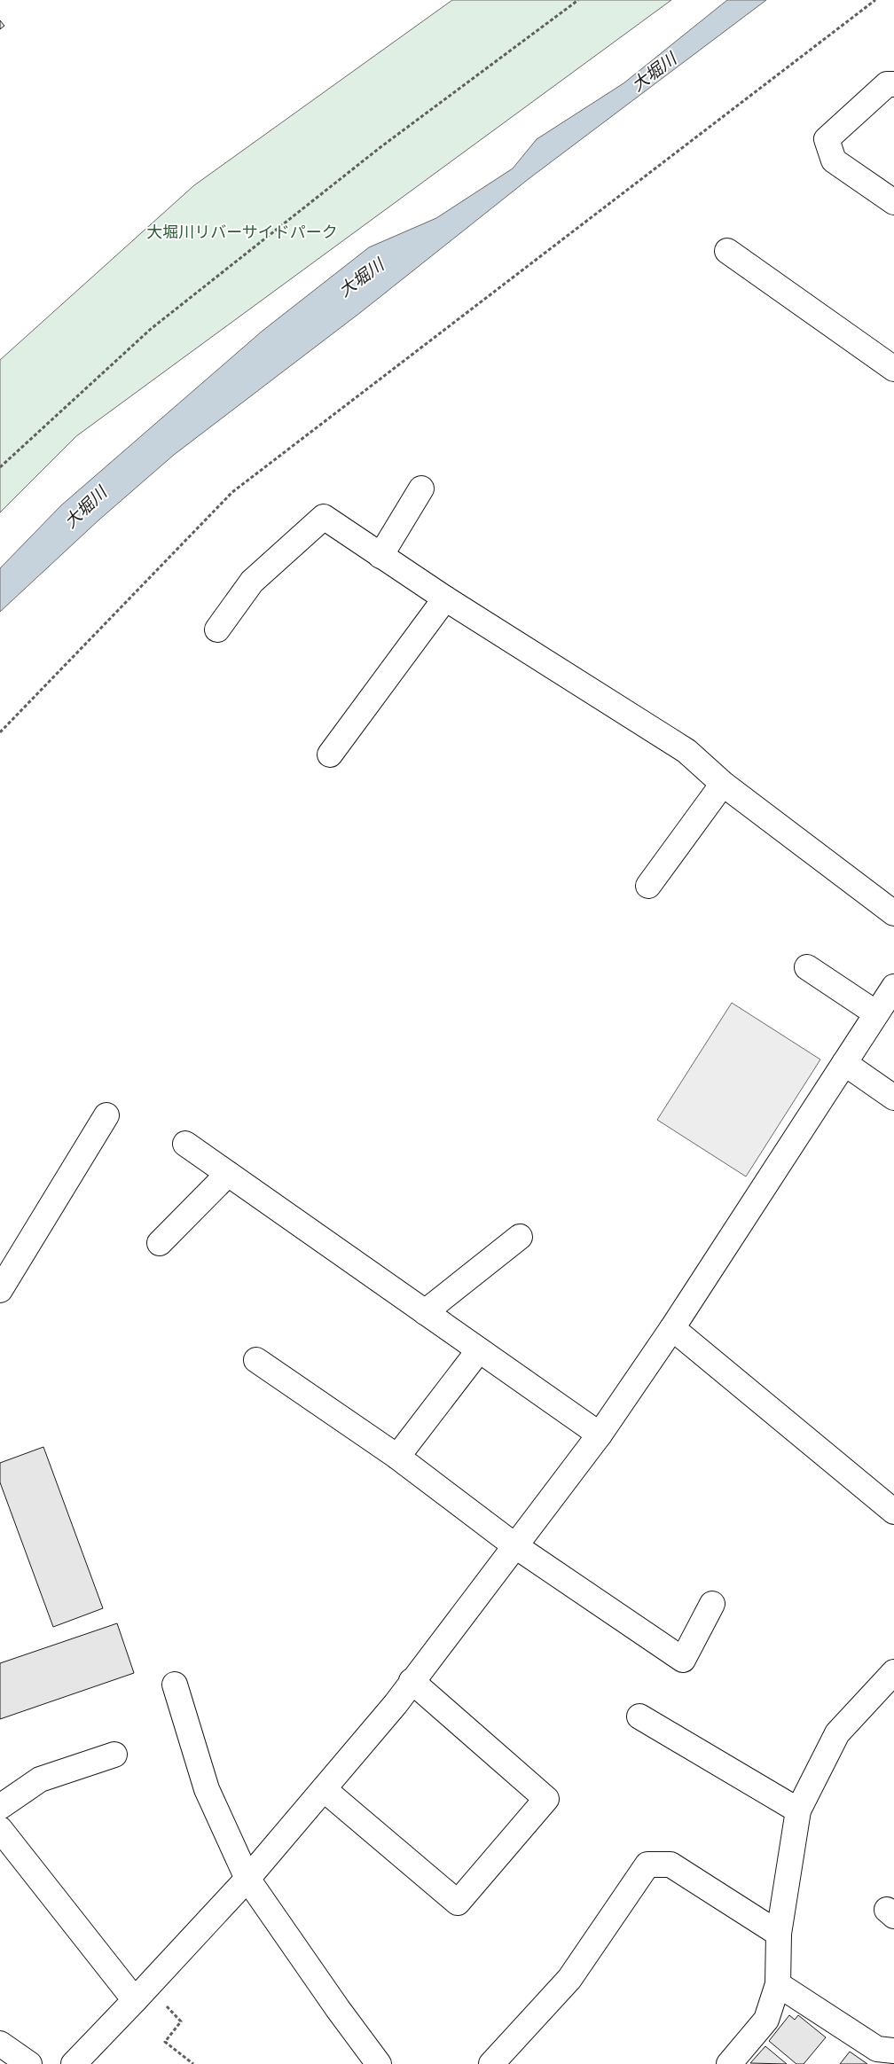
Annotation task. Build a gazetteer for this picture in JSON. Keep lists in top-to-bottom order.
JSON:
{
  "water": ["大堀川"],
  "parks": ["大堀川リバーサイドパーク"]
}
